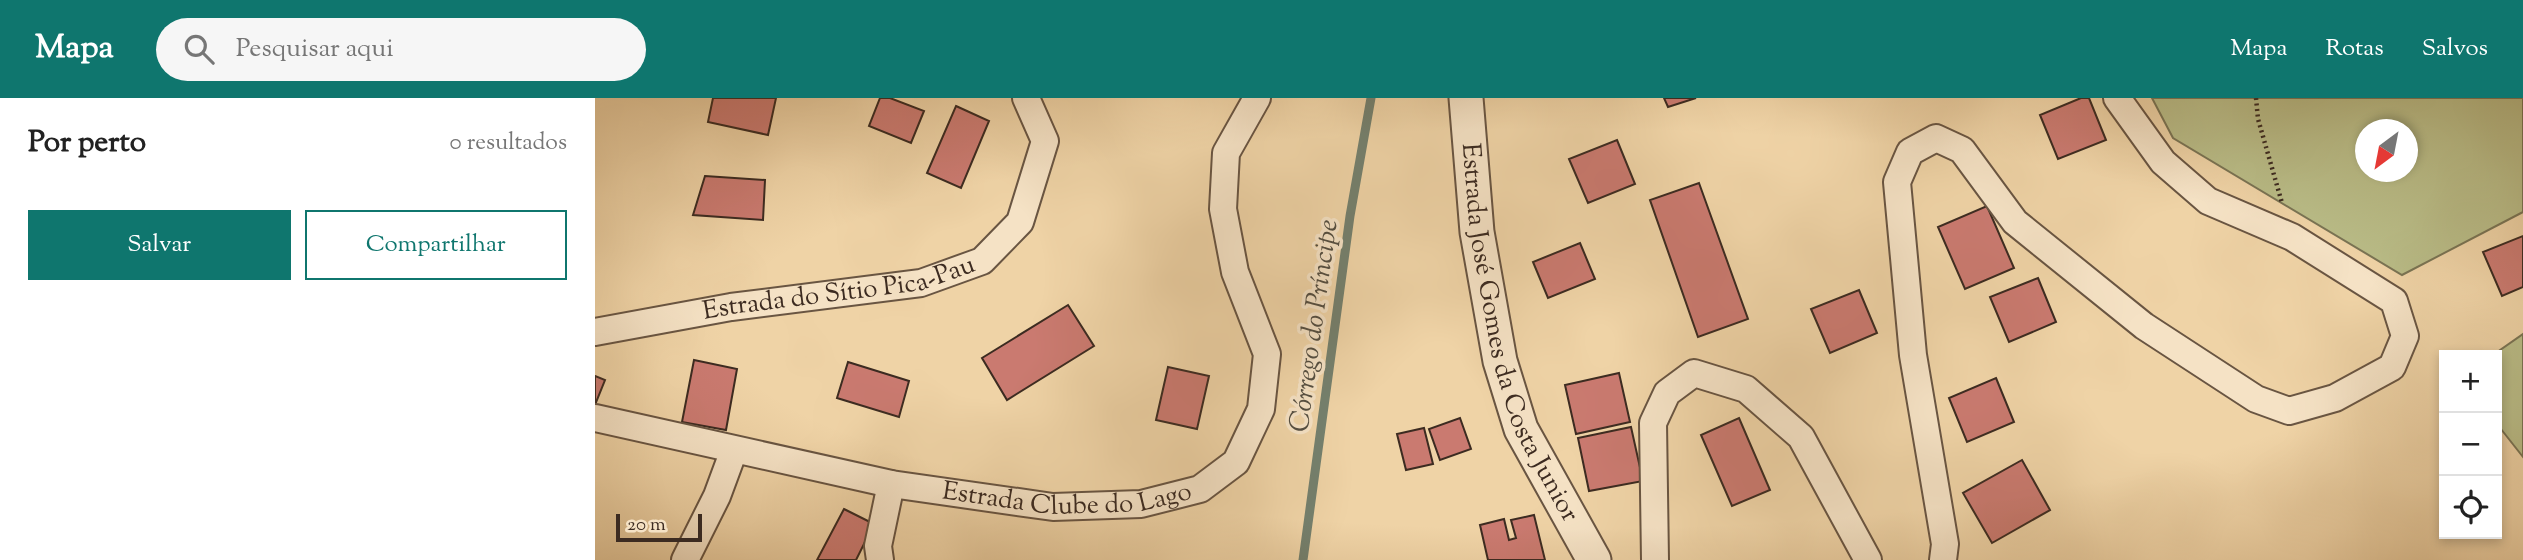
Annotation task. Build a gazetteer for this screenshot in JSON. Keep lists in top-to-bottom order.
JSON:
{
  "streets": {
    "street": ["Estrada do Sítio Pica-Pau", "Estrada José Gomes da Costa Junior", "Estrada Clube do Lago"]
  },
  "water": ["Córrego do Príncipe"],
  "scale_bar": "20 m",
  "north": "bottom left",
  "page": {
    "header": "Mapa",
    "search": "Pesquisar aqui",
    "nav": ["Mapa", "Rotas", "Salvos"],
    "heading": ["Por perto", "0 resultados"],
    "buttons": ["Salvar", "Compartilhar"],
    "map_buttons": ["+", "−"],
    "scale": "20 m"
  }
}
